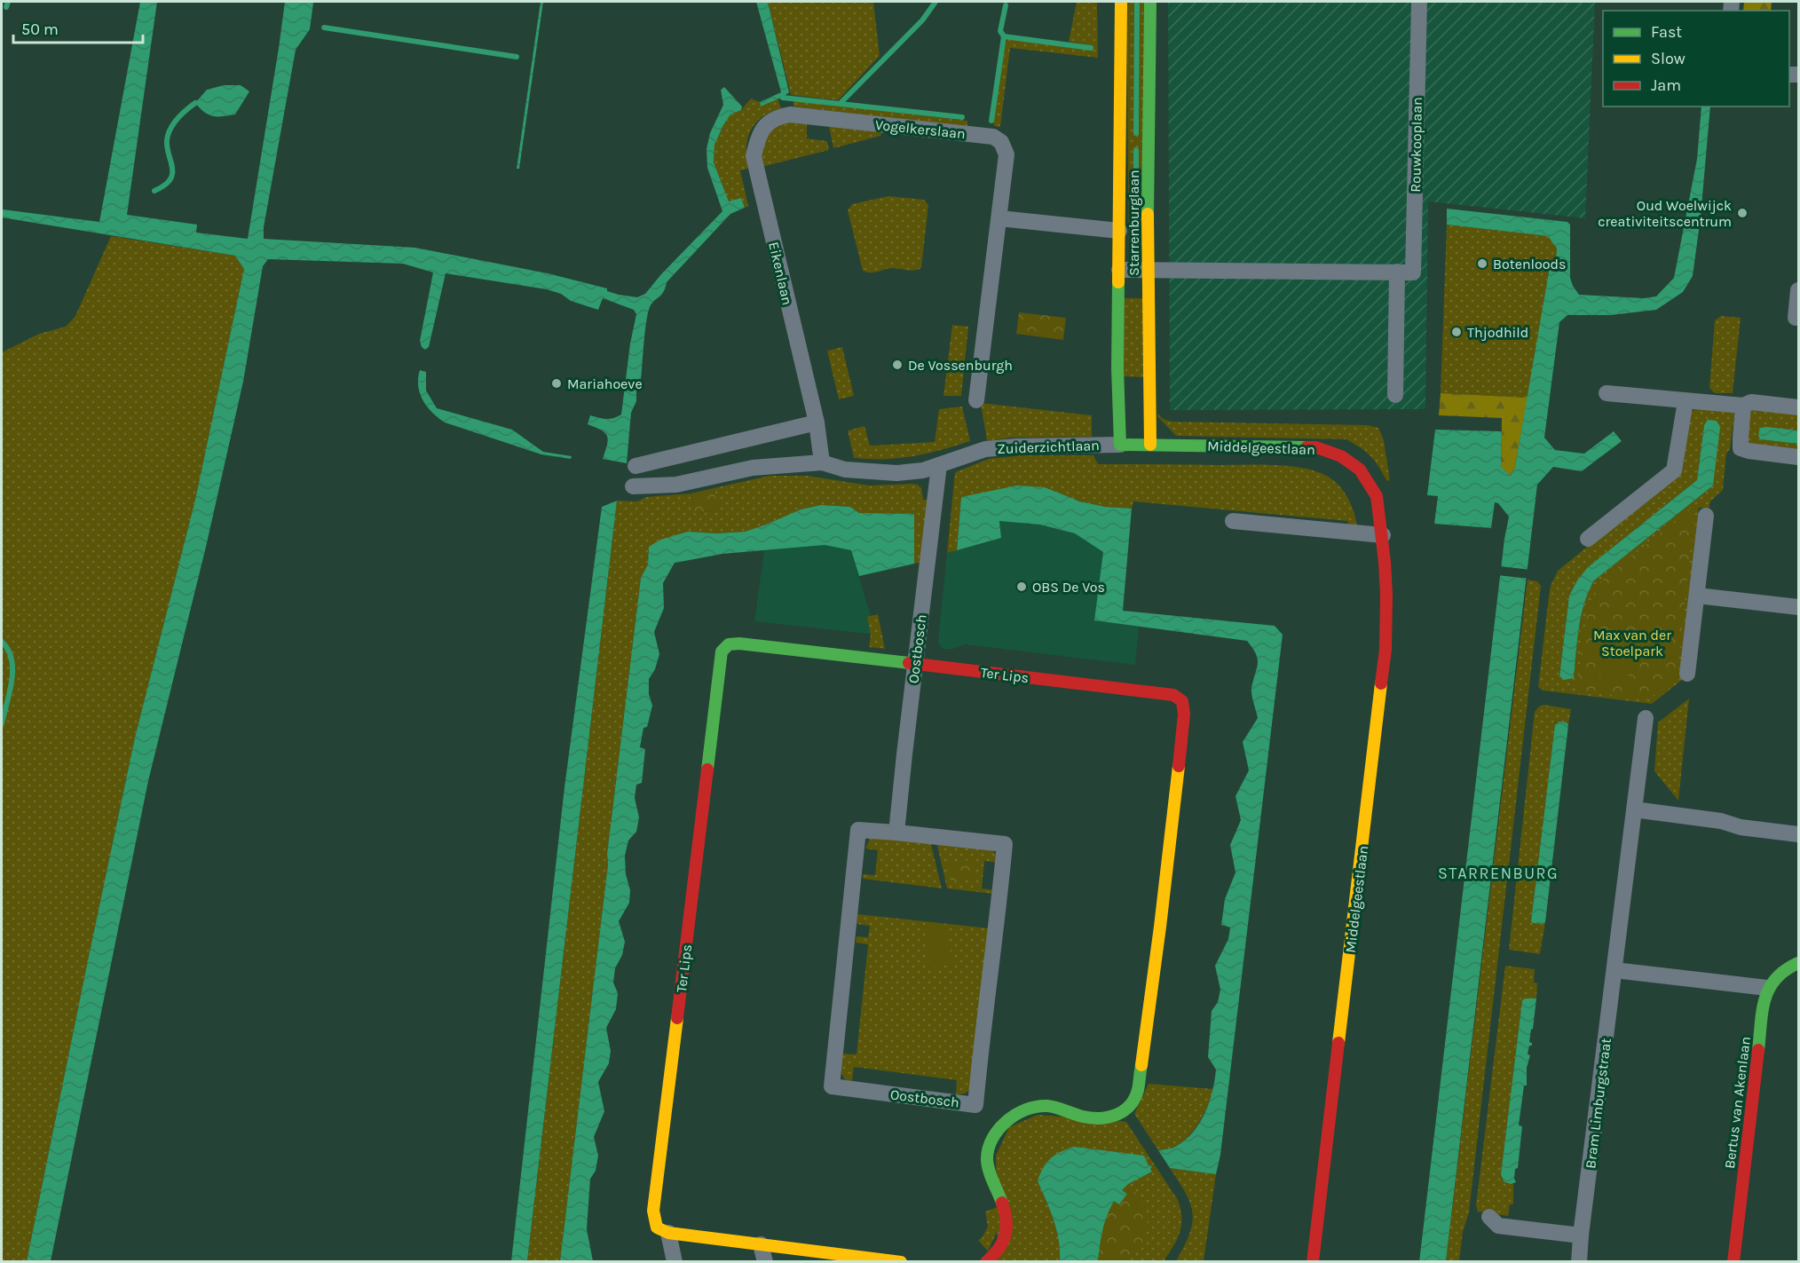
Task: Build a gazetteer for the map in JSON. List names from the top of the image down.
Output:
{
  "streets": {
    "street": [
      "Vogelkerslaan",
      "Rouwkooplaan",
      "Starrenburglaan",
      "Eikenlaan",
      "Zuiderzichtlaan",
      "Middelgeestlaan",
      "Oostbosch",
      "Ter Lips",
      "Bertus van Akenlaan",
      "Bram Limburgstraat"
    ]
  },
  "crossings": [
    ["Vogelkerslaan", "Eikenlaan"],
    ["Starrenburglaan", "Zuiderzichtlaan"],
    ["Starrenburglaan", "Middelgeestlaan"],
    ["Eikenlaan", "Zuiderzichtlaan"],
    ["Zuiderzichtlaan", "Middelgeestlaan"],
    ["Zuiderzichtlaan", "Oostbosch"],
    ["Oostbosch", "Ter Lips"]
  ],
  "districts": ["STARRENBURG"],
  "parks": ["Max van der Stoelpark"],
  "places": [
    "Oud Woelwijck creativiteitscentrum",
    "Botenloods",
    "Thjodhild",
    "De Vossenburgh",
    "Mariahoeve",
    "OBS De Vos"
  ],
  "legend": ["Fast", "Slow", "Jam"],
  "scale_bar": "50 m"
}
